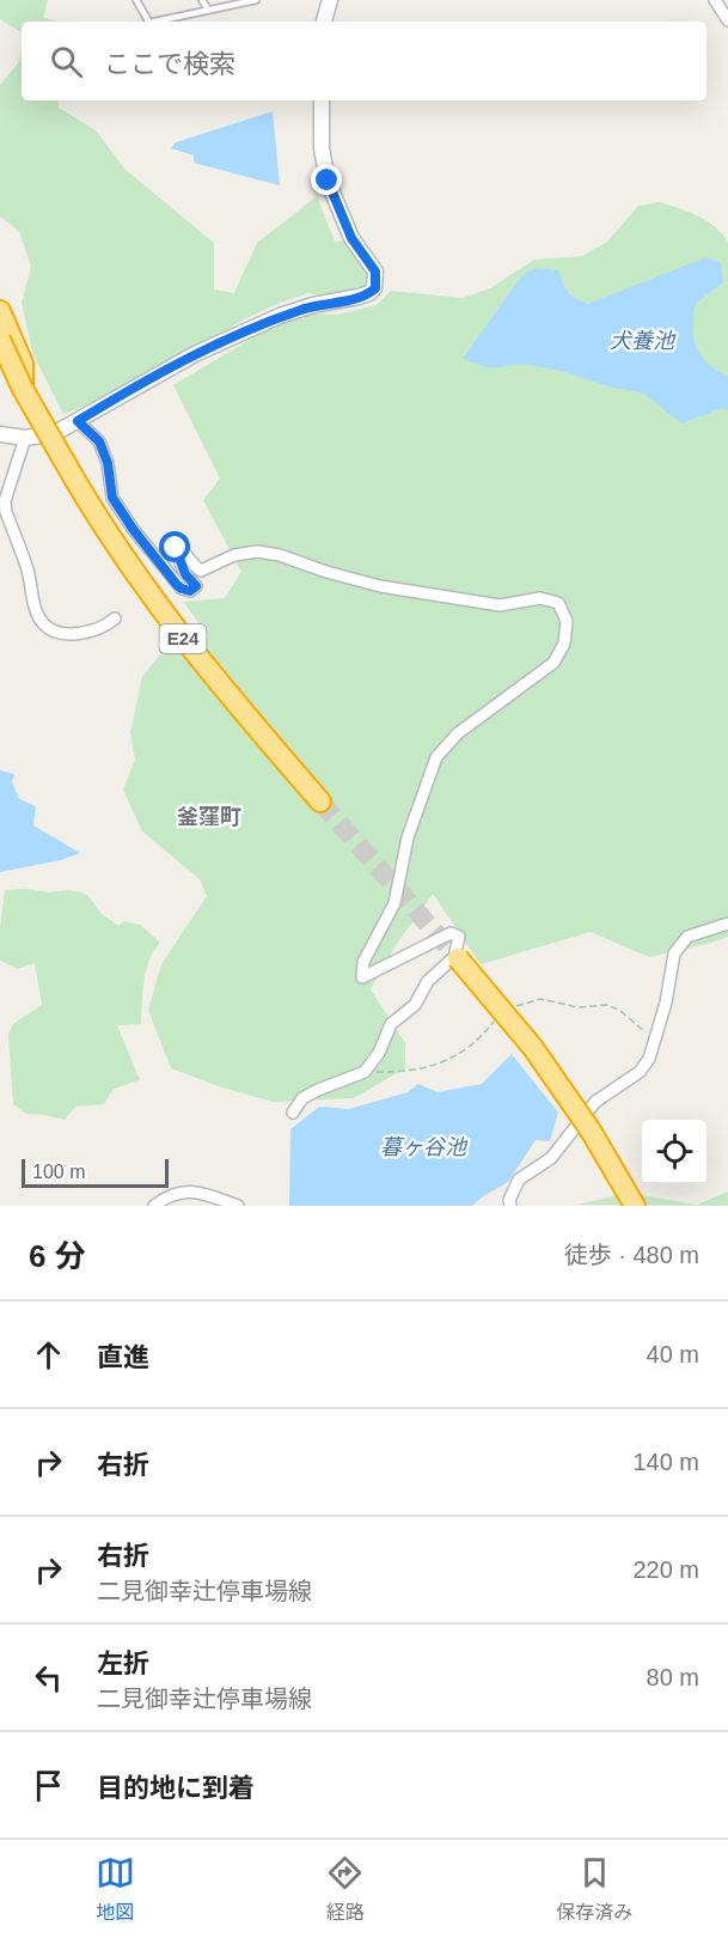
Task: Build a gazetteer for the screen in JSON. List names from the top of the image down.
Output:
{
  "streets": {
    "highway": ["E24"]
  },
  "districts": ["釜窪町"],
  "water": ["犬養池", "暮ヶ谷池"],
  "scale_bar": "100 m",
  "page": {
    "search": "ここで検索",
    "scale": "100 m",
    "heading": ["6 分", "徒歩 · 480 m"],
    "list": [
      ["直進", "40 m"],
      ["右折", "140 m"],
      ["右折", "二見御幸辻停車場線", "220 m"],
      ["左折", "二見御幸辻停車場線", "80 m"],
      "目的地に到着"
    ],
    "nav": ["地図", "経路", "保存済み"]
  }
}
